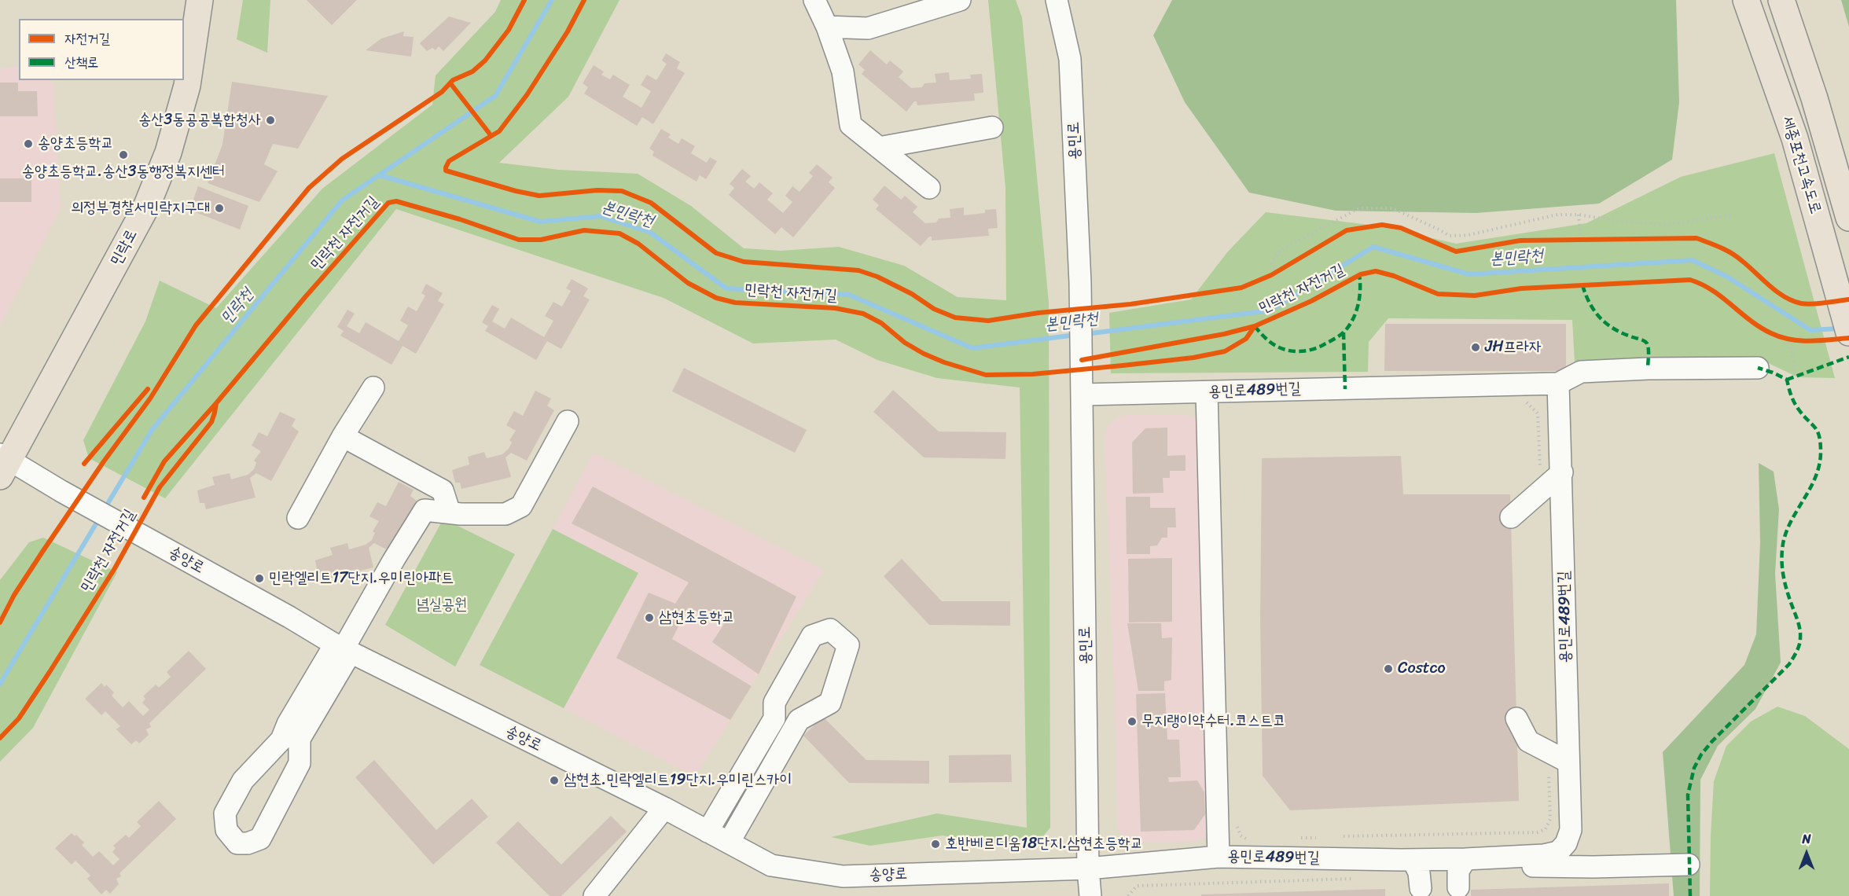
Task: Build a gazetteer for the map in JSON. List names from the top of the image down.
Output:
{
  "streets": {
    "main road": ["세종포천고속도로", "민락로"],
    "street": ["용민로", "용민로489번길", "송양로"],
    "cycle path": ["민락천 자전거길"]
  },
  "crossings": [
    ["용민로", "용민로489번길"],
    ["용민로", "송양로"],
    ["민락로", "송양로"],
    ["용민로489번길", "송양로"]
  ],
  "water": ["본민락천", "민락천"],
  "parks": ["념실공원"],
  "places": [
    "송산3동공공복합청사",
    "송양초등학교",
    "송양초등학교.송산3동행정복지센터",
    "의정부경찰서민락지구대",
    "JH프라자",
    "민락엘리트17단지.우미린아파트",
    "삼현초등학교",
    "Costco",
    "무지랭이약수터.코스트코",
    "삼현초.민락엘리트19단지.우미린스카이",
    "호반베르디움18단지.삼현초등학교"
  ],
  "legend": ["자전거길", "산책로"],
  "north": "top"
}
